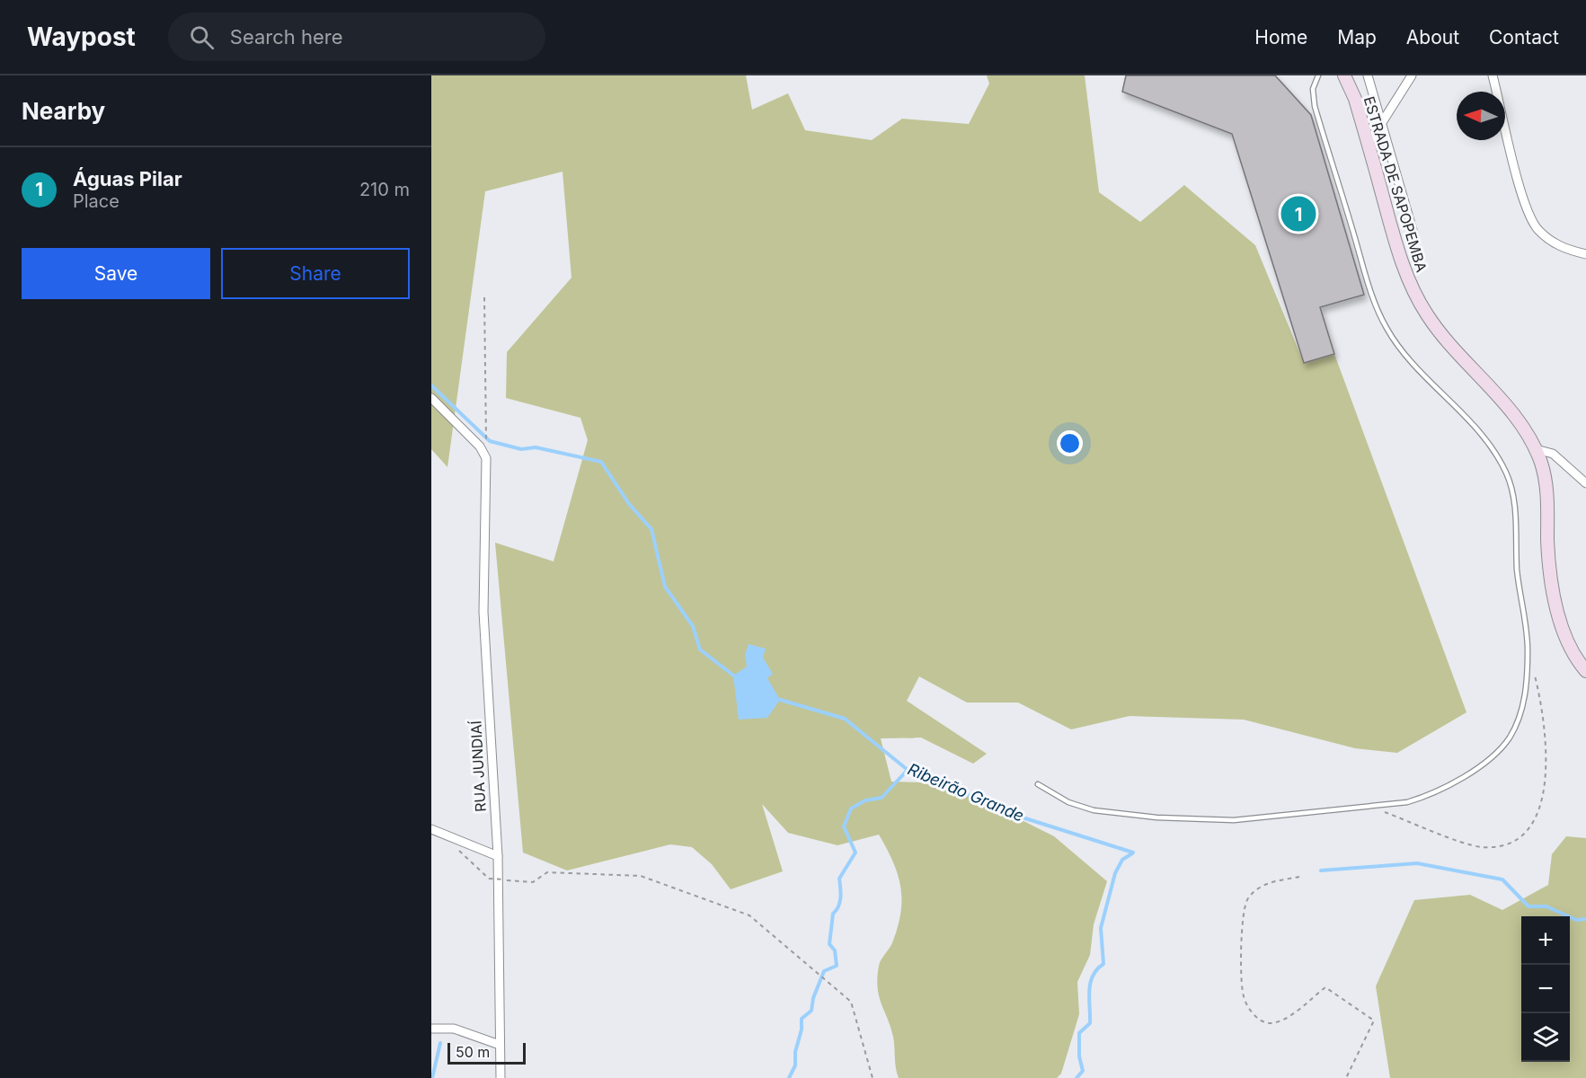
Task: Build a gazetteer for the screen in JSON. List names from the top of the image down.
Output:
{
  "streets": {
    "main road": ["ESTRADA DE SAPOPEMBA"],
    "street": ["RUA JUNDIAÍ"]
  },
  "water": ["Ribeirão Grande"],
  "scale_bar": "50 m",
  "north": "left",
  "page": {
    "header": "Waypost",
    "search": "Search here",
    "nav": [
      "Home",
      "Map",
      "About",
      "Contact"
    ],
    "heading": "Nearby",
    "list": [
      {
        "mark": "1",
        "name": "Águas Pilar",
        "note": "Place",
        "value": "210 m"
      }
    ],
    "pins": "1",
    "buttons": ["Save", "Share"],
    "map_buttons": ["+", "−"],
    "scale": "50 m"
  }
}
